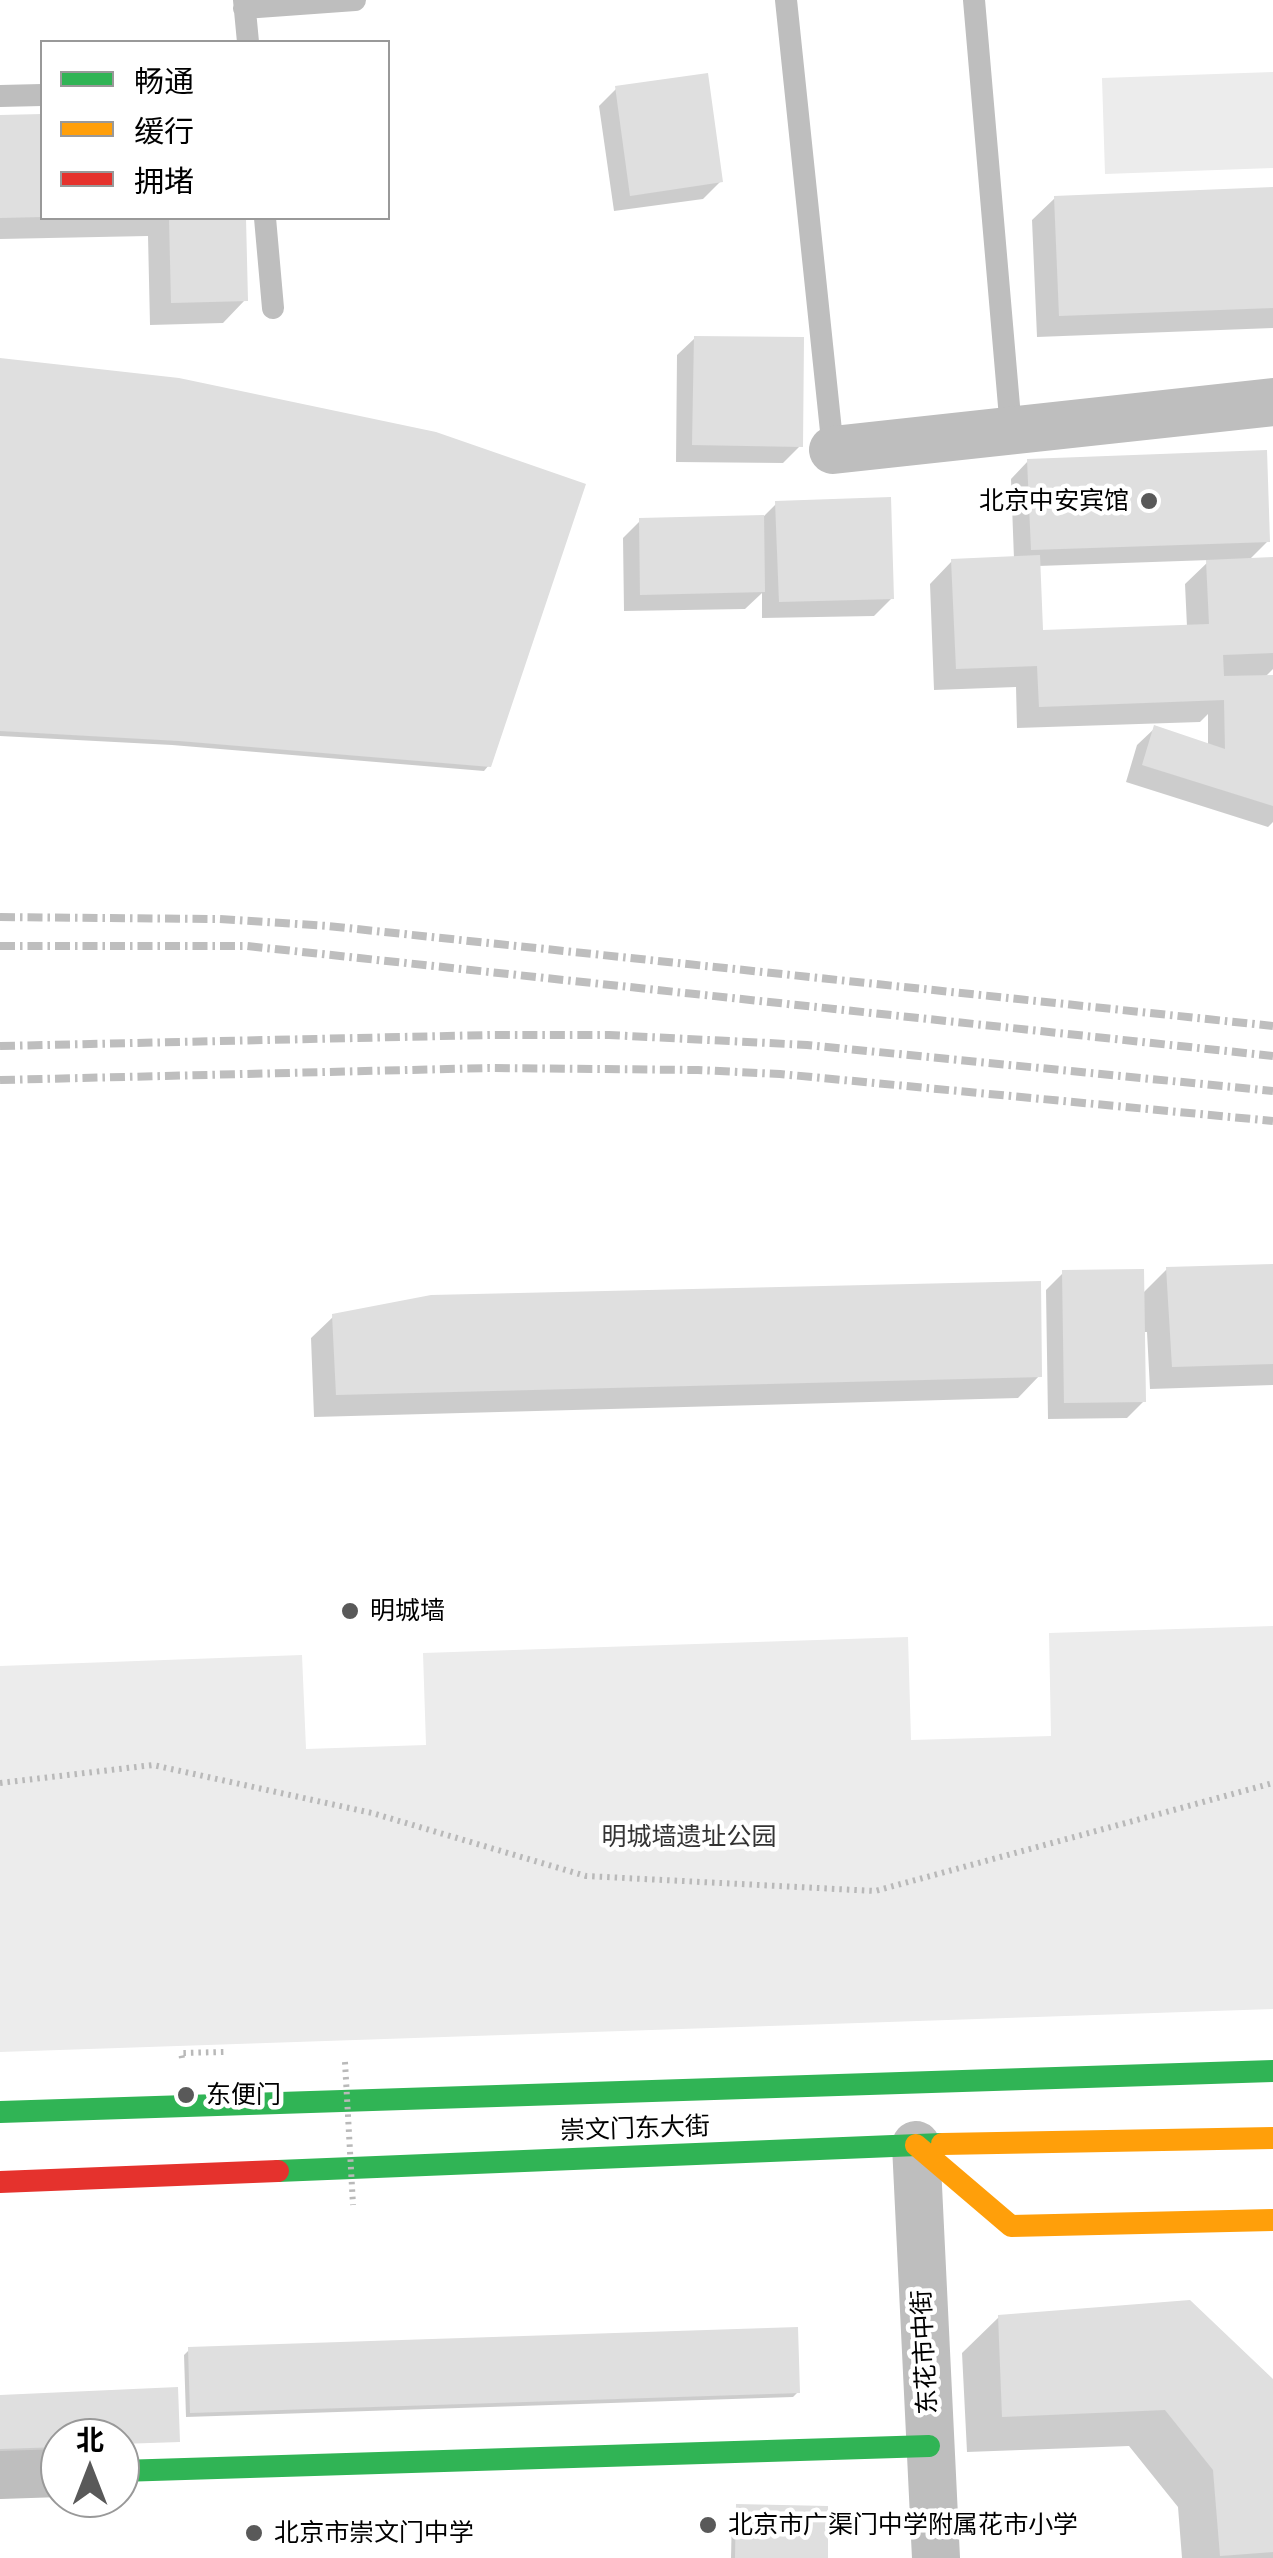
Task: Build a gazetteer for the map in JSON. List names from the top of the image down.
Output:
{
  "streets": {
    "main road": ["崇文门东大街"],
    "street": ["东花市中街"]
  },
  "crossings": [
    ["崇文门东大街", "东花市中街"]
  ],
  "parks": ["明城墙遗址公园"],
  "places": [
    "北京中安宾馆",
    "明城墙",
    "东便门",
    "北京市广渠门中学附属花市小学",
    "北京市崇文门中学"
  ],
  "legend": ["畅通", "缓行", "拥堵"],
  "north": "top"
}
